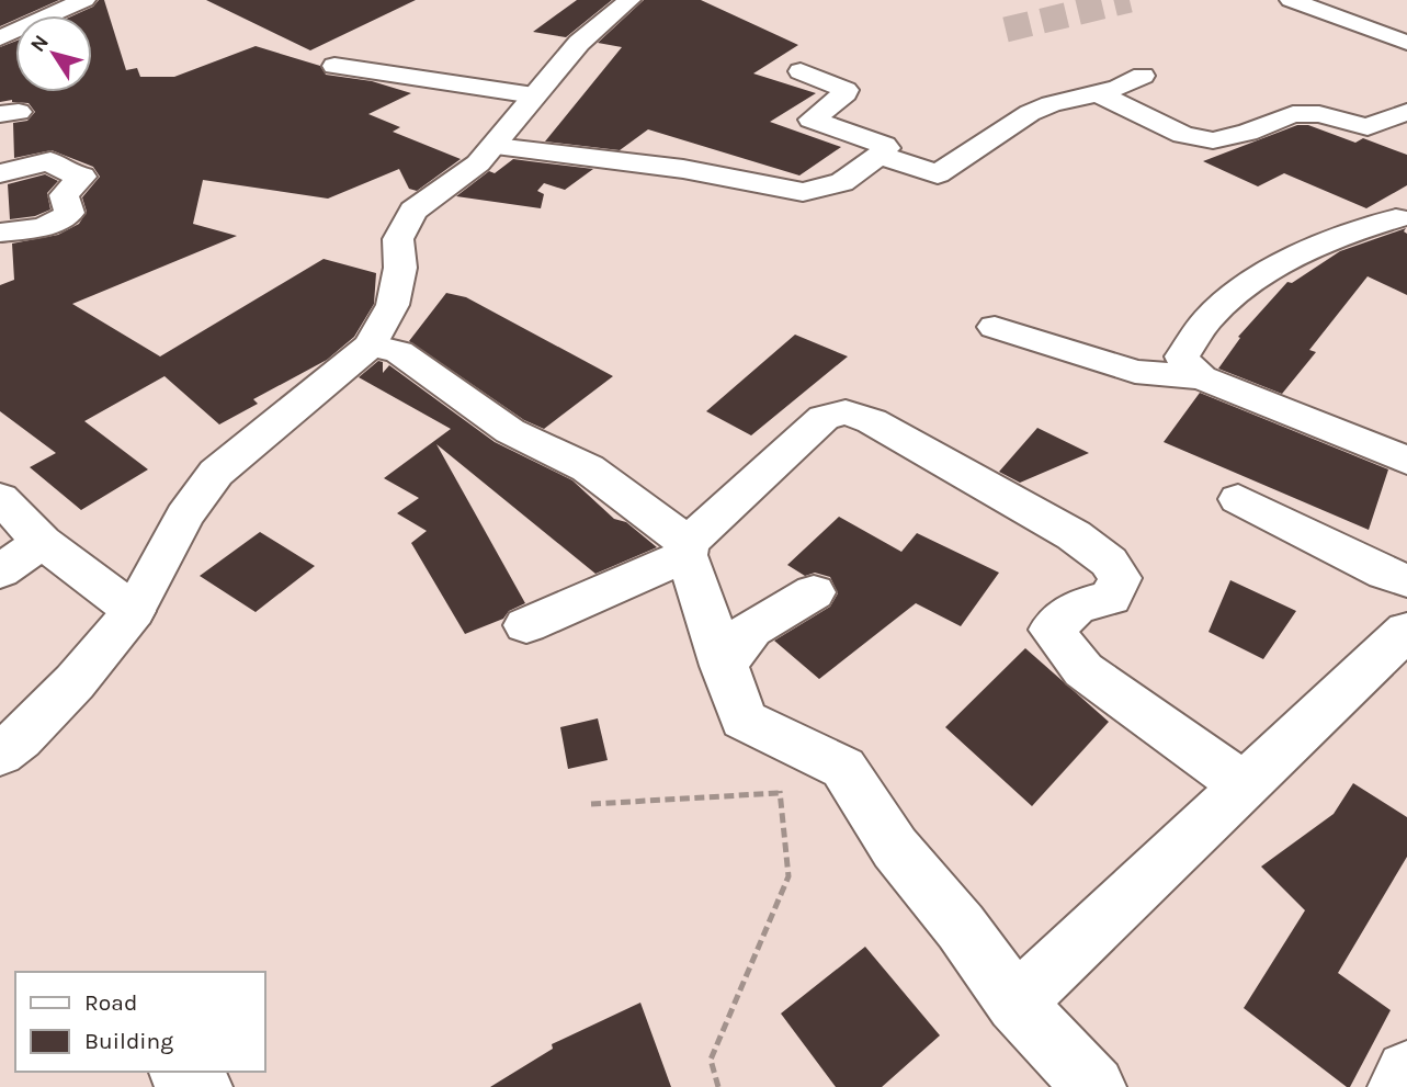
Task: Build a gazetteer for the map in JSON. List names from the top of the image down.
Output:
{
  "legend": ["Road", "Building"],
  "north": "top left"
}
